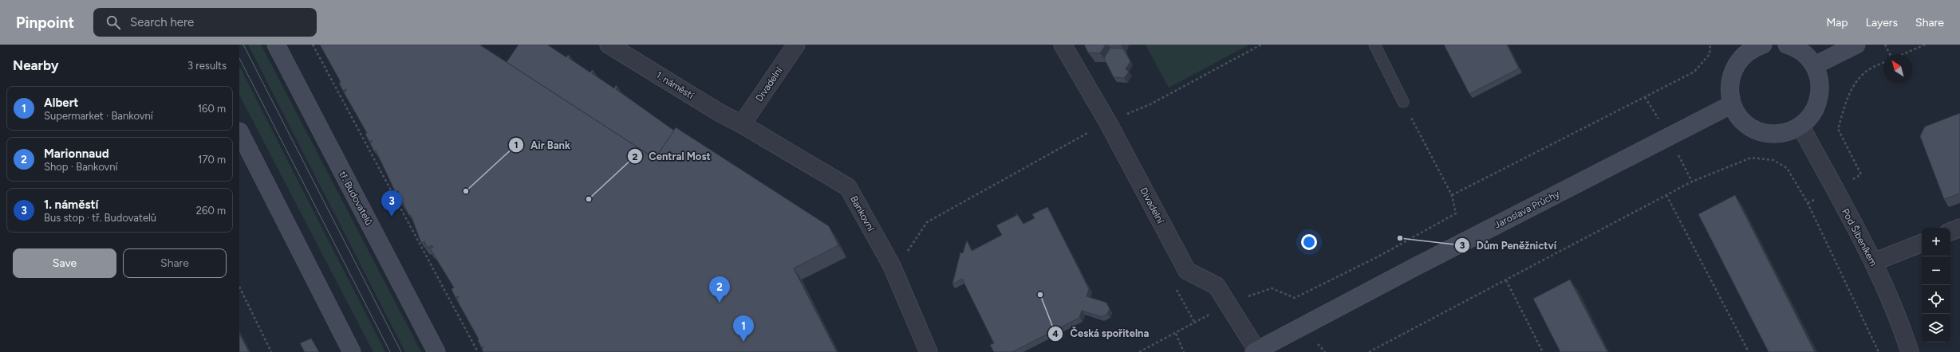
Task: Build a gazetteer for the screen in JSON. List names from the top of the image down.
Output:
{
  "streets": {
    "street": [
      "Divadelní",
      "1. náměstí",
      "tř. Budovatelů",
      "Jaroslava Průchy",
      "Bankovní",
      "Pod Šibeníkem"
    ]
  },
  "crossings": [
    ["Divadelní", "1. náměstí"],
    ["Divadelní", "Jaroslava Průchy"],
    ["Divadelní", "Bankovní"],
    ["1. náměstí", "Bankovní"]
  ],
  "places": [
    "Air Bank",
    "Central Most",
    "Dům Peněžnictví",
    "Česká spořitelna"
  ],
  "north": "top left",
  "page": {
    "header": "Pinpoint",
    "search": "Search here",
    "nav": ["Map", "Layers", "Share"],
    "heading": ["Nearby", "3 results"],
    "list": [
      {
        "mark": "1",
        "name": "Albert",
        "note": "Supermarket · Bankovní",
        "value": "160 m"
      },
      {
        "mark": "2",
        "name": "Marionnaud",
        "note": "Shop · Bankovní",
        "value": "170 m"
      },
      {
        "mark": "3",
        "name": "1. náměstí",
        "note": "Bus stop · tř. Budovatelů",
        "value": "260 m"
      }
    ],
    "pins": ["3", "2", "1"],
    "map_buttons": ["+", "−"],
    "buttons": ["Save", "Share"]
  }
}
